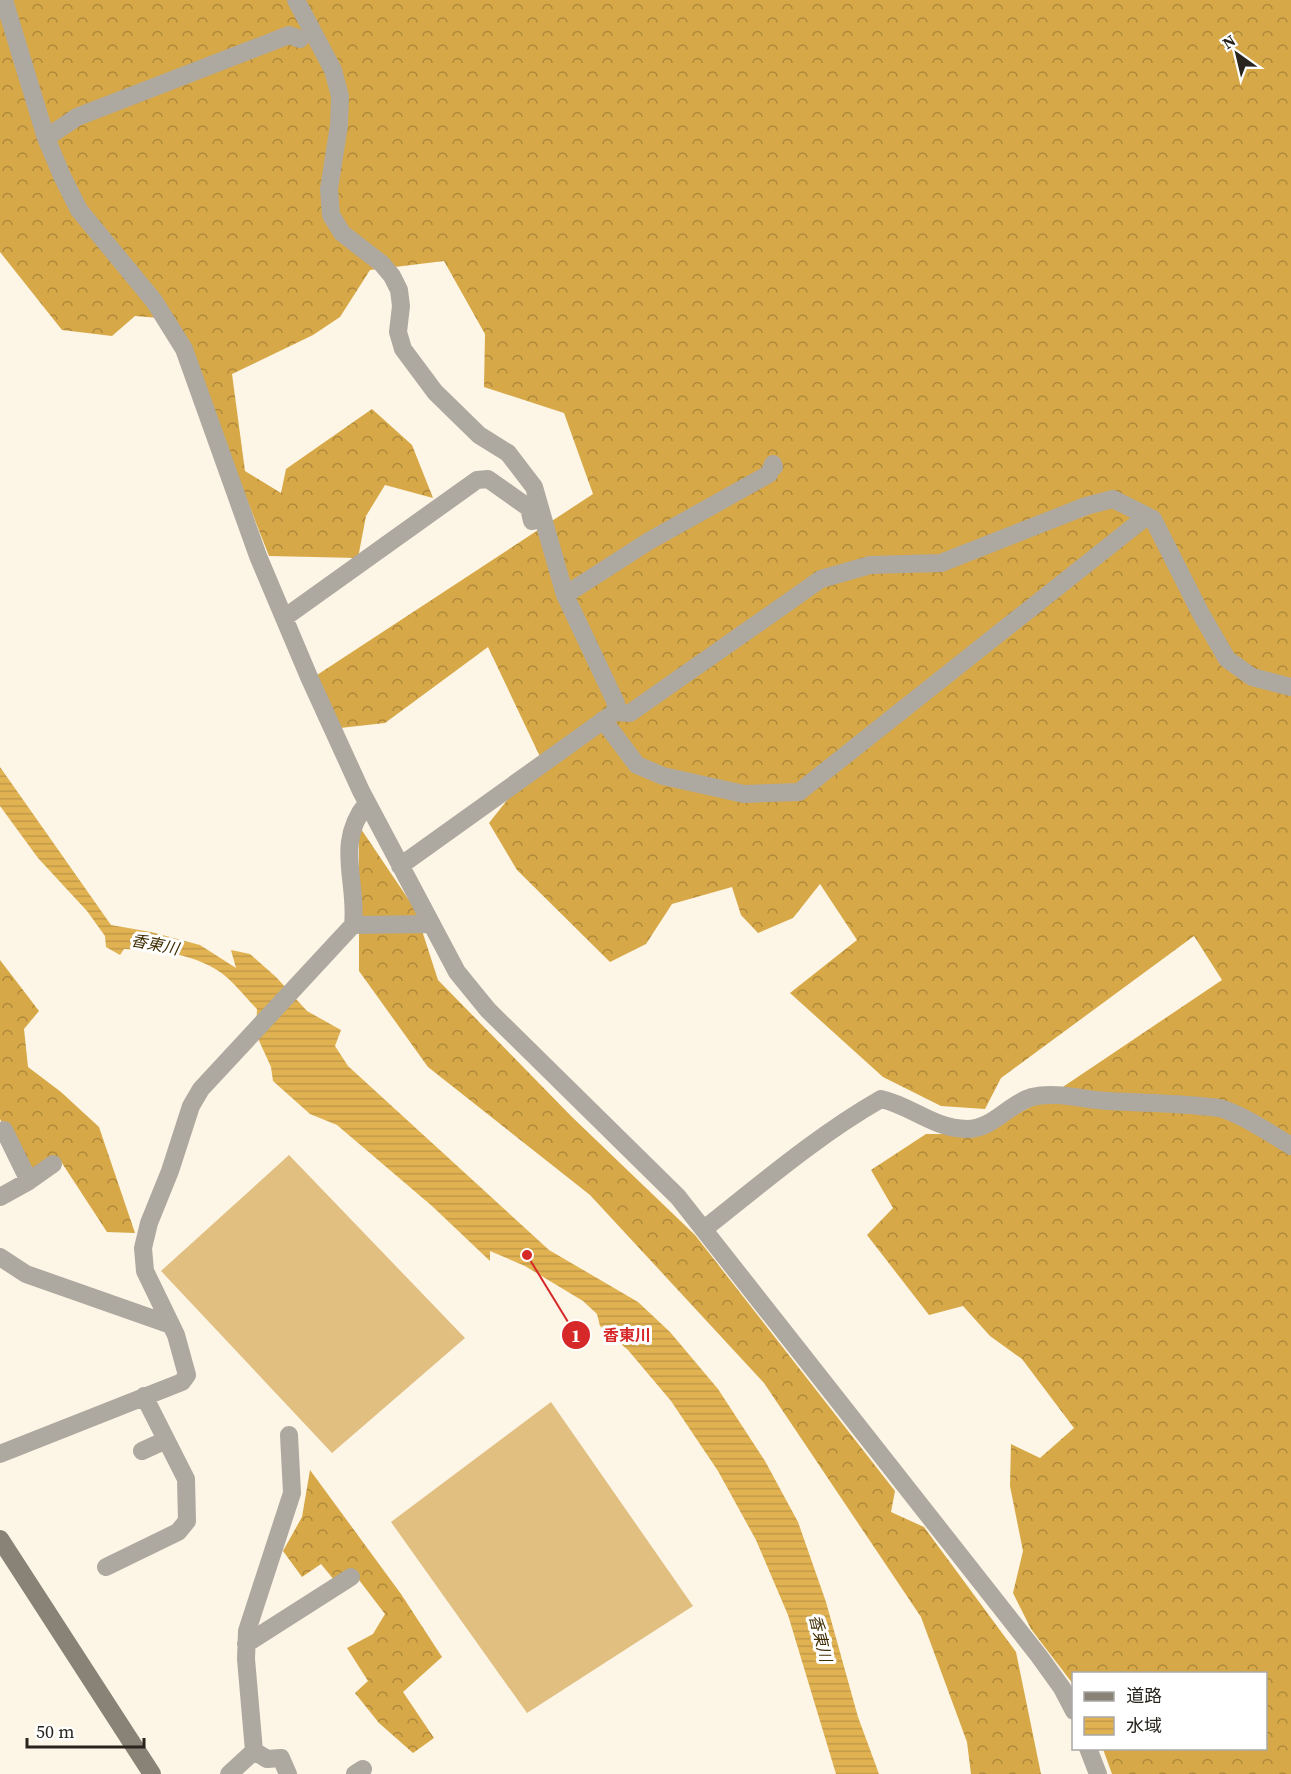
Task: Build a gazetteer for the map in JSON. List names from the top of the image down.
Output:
{
  "water": ["香東川"],
  "places": ["香東川"],
  "legend": ["道路", "水域"],
  "scale_bar": "50 m",
  "north": "top left"
}
